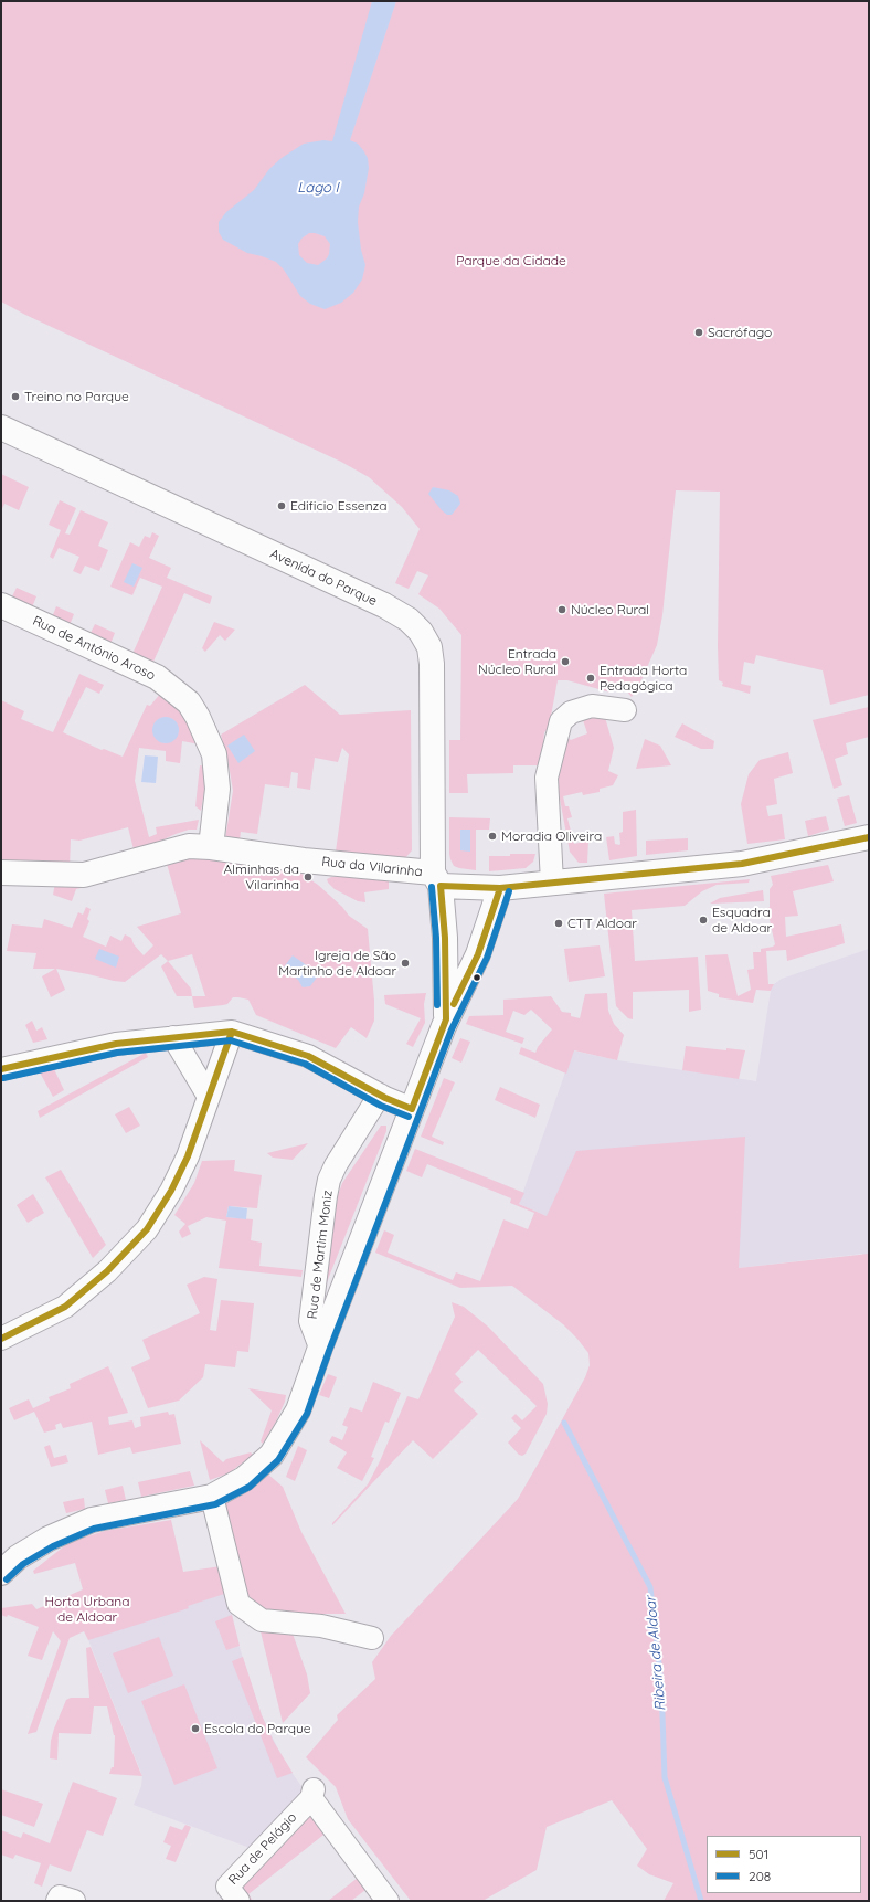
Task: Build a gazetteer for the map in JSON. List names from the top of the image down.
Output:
{
  "streets": {
    "street": [
      "Avenida do Parque",
      "Rua de António Aroso",
      "Rua da Vilarinha",
      "Rua de Martim Moniz",
      "Rua de Pelágio"
    ]
  },
  "crossings": [
    ["Avenida do Parque", "Rua da Vilarinha"],
    ["Avenida do Parque", "Rua de Martim Moniz"],
    ["Rua de António Aroso", "Rua da Vilarinha"],
    ["Rua da Vilarinha", "Rua de Martim Moniz"]
  ],
  "water": ["Lago I", "Ribeira de Aldoar"],
  "parks": ["Parque da Cidade", "Horta Urbana de Aldoar"],
  "places": [
    "Sacrófago",
    "Treino no Parque",
    "Edificio Essenza",
    "Núcleo Rural",
    "Entrada Núcleo Rural",
    "Entrada Horta Pedagógica",
    "Moradia Oliveira",
    "Alminhas da Vilarinha",
    "Esquadra de Aldoar",
    "CTT Aldoar",
    "Igreja de São Martinho de Aldoar",
    "Escola do Parque"
  ],
  "lines": ["transit line 501", "transit line 208"],
  "legend": ["501", "208"]
}
